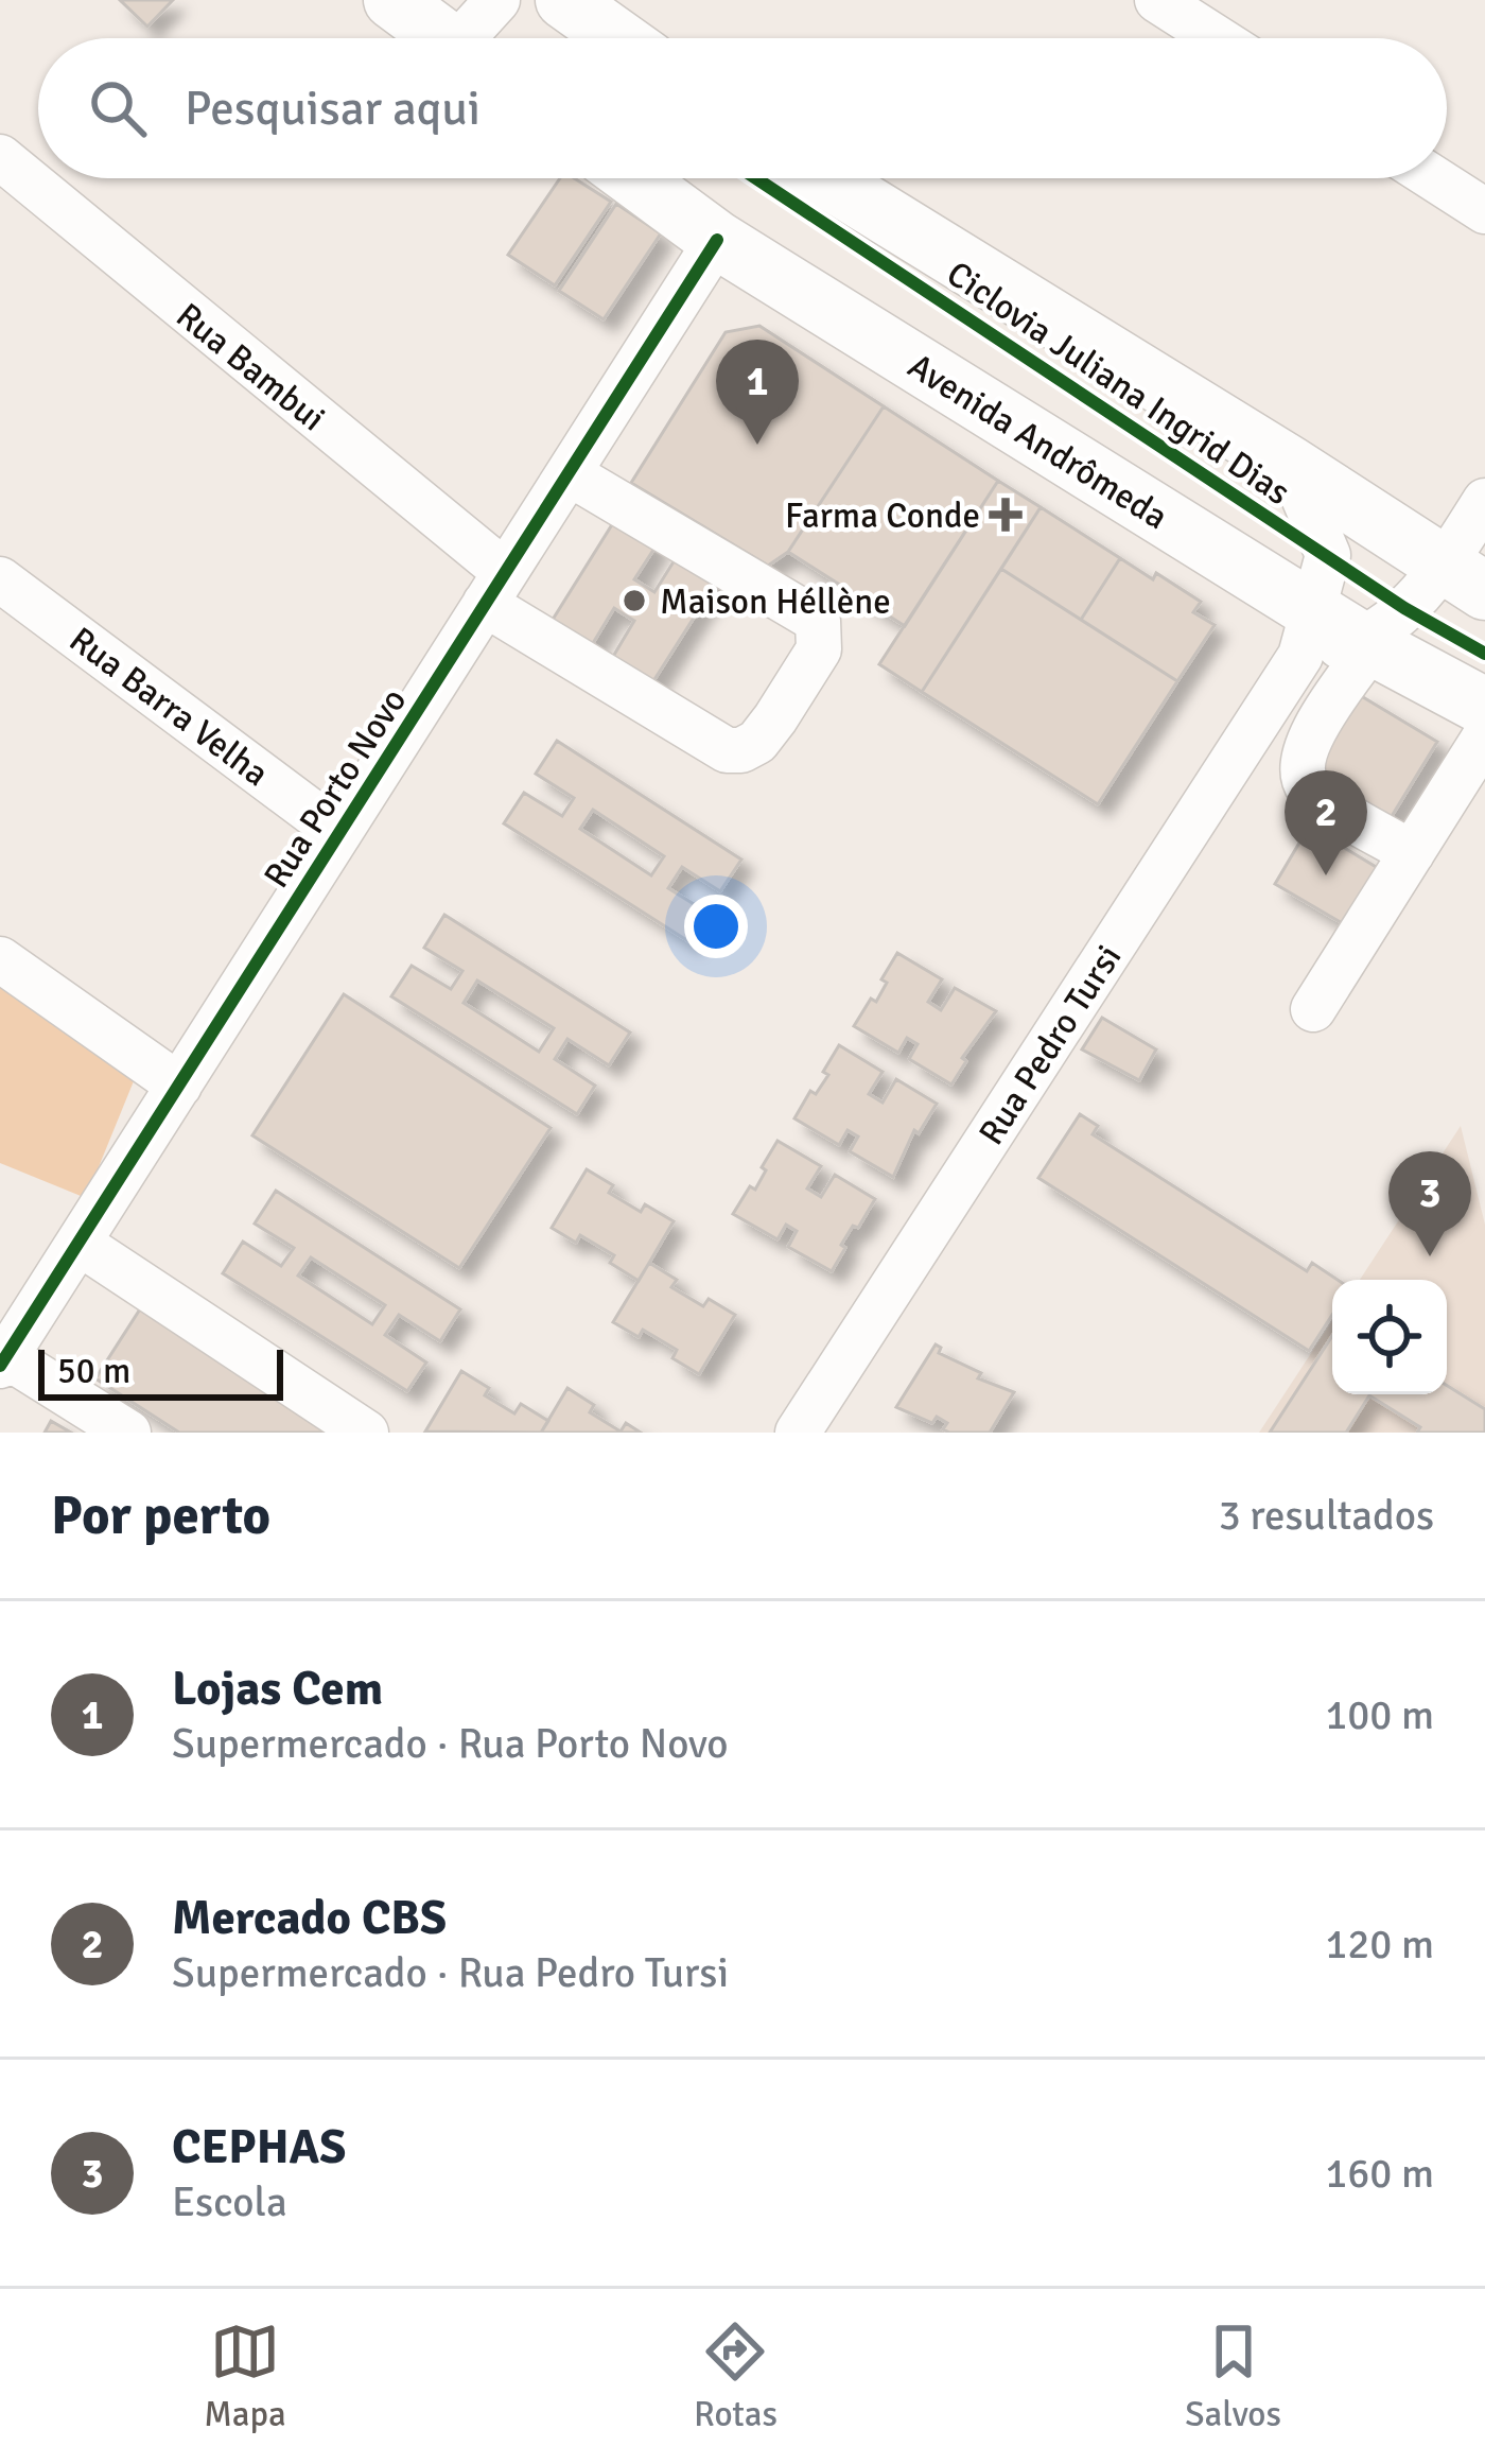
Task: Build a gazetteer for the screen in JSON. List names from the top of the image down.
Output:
{
  "streets": {
    "main road": ["Avenida Andrômeda"],
    "street": [
      "Rua Bambui",
      "Rua Barra Velha",
      "Rua Porto Novo",
      "Rua Pedro Tursi"
    ],
    "cycle path": ["Ciclovia Juliana Ingrid Dias"]
  },
  "crossings": [
    ["Rua Bambui", "Rua Porto Novo"],
    ["Avenida Andrômeda", "Rua Porto Novo"],
    ["Avenida Andrômeda", "Rua Pedro Tursi"],
    ["Rua Barra Velha", "Rua Porto Novo"]
  ],
  "places": {
    "health": ["Farma Conde"],
    "other": ["Maison Héllène"]
  },
  "scale_bar": "50 m",
  "page": {
    "search": "Pesquisar aqui",
    "pins": ["1", "2", "3"],
    "scale": "50 m",
    "heading": ["Por perto", "3 resultados"],
    "list": [
      {
        "mark": "1",
        "name": "Lojas Cem",
        "note": "Supermercado · Rua Porto Novo",
        "value": "100 m"
      },
      {
        "mark": "2",
        "name": "Mercado CBS",
        "note": "Supermercado · Rua Pedro Tursi",
        "value": "120 m"
      },
      {
        "mark": "3",
        "name": "CEPHAS",
        "note": "Escola",
        "value": "160 m"
      }
    ],
    "nav": ["Mapa", "Rotas", "Salvos"]
  }
}
